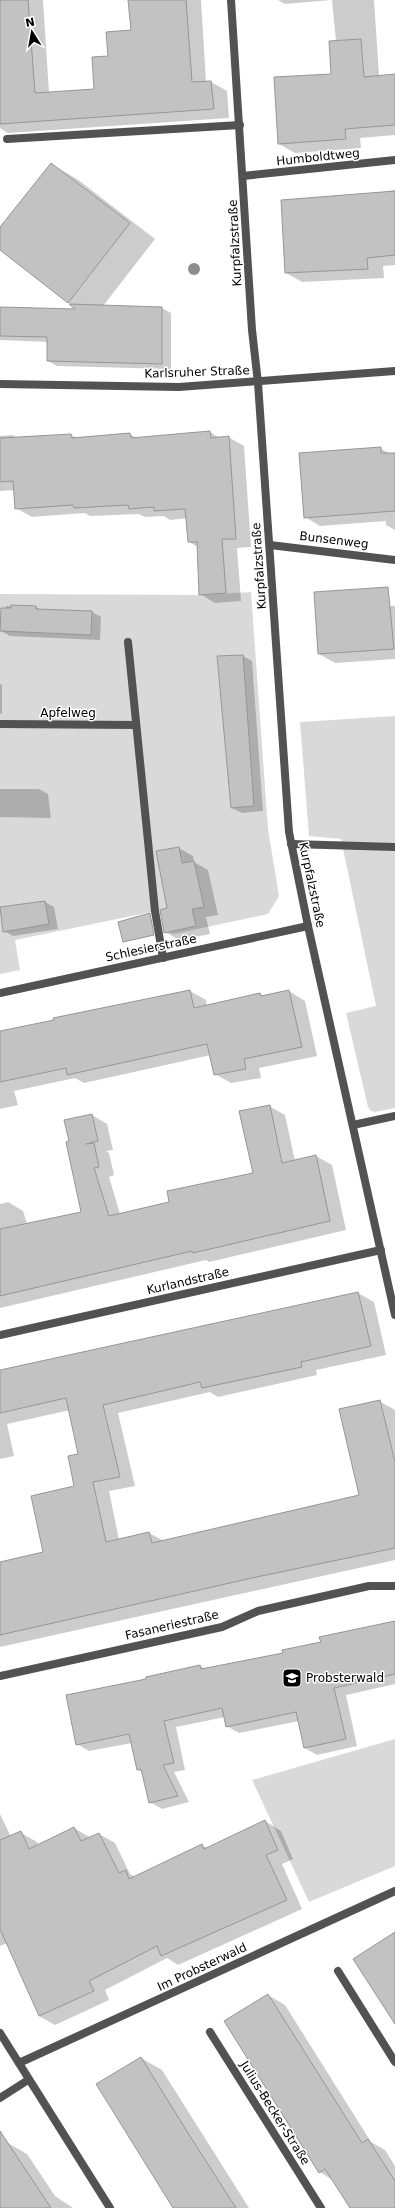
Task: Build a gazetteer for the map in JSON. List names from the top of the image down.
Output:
{
  "streets": {
    "street": [
      "Humboldtweg",
      "Kurpfalzstraße",
      "Karlsruher Straße",
      "Bunsenweg",
      "Apfelweg",
      "Schlesierstraße",
      "Kurlandstraße",
      "Fasaneriestraße",
      "Im Probsterwald",
      "Julius-Becker-Straße"
    ]
  },
  "crossings": [
    ["Humboldtweg", "Kurpfalzstraße"],
    ["Kurpfalzstraße", "Karlsruher Straße"],
    ["Kurpfalzstraße", "Bunsenweg"],
    ["Kurpfalzstraße", "Schlesierstraße"],
    ["Kurpfalzstraße", "Kurlandstraße"]
  ],
  "places": {
    "school or university": ["Probsterwald"]
  },
  "north": "top"
}
